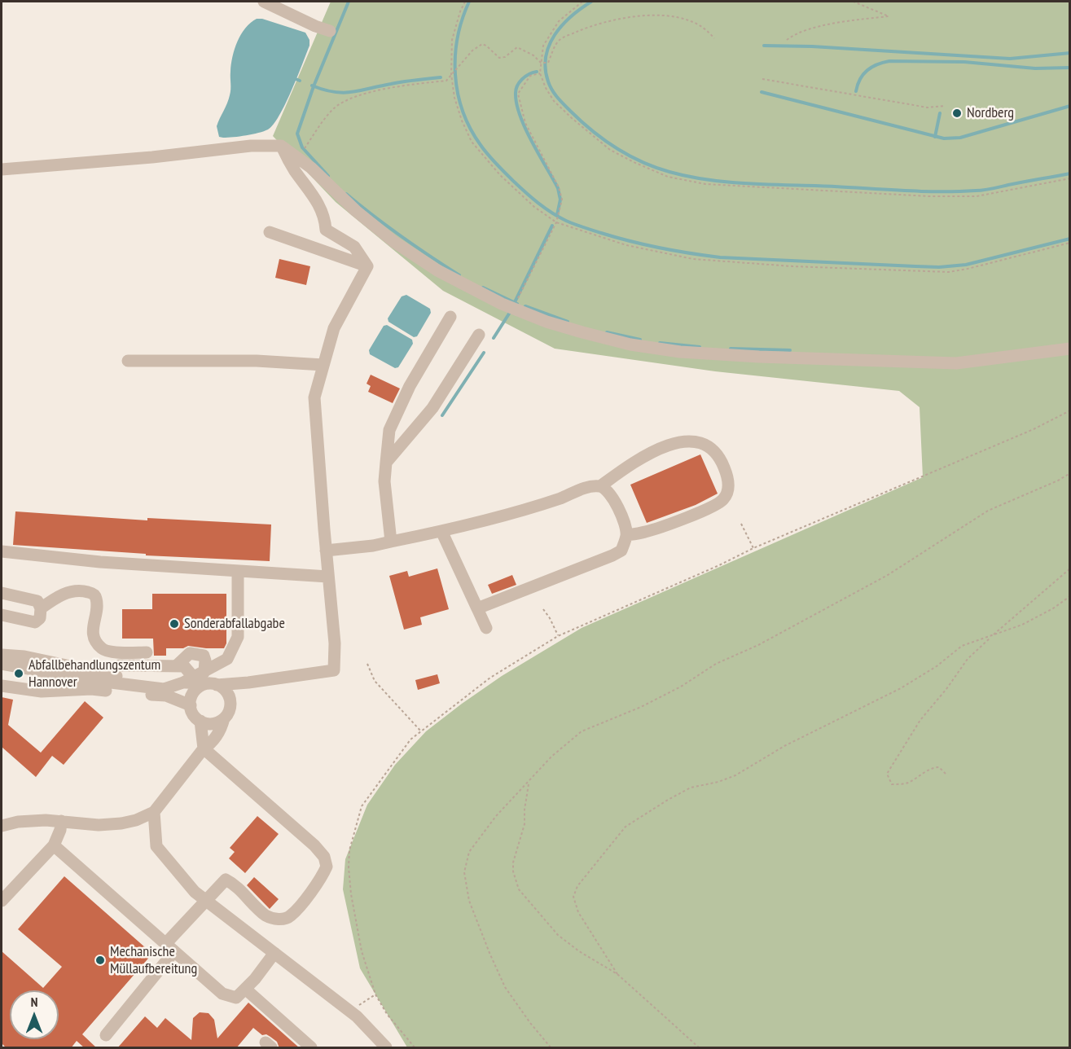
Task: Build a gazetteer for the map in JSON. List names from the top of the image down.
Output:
{
  "places": [
    "Nordberg",
    "Sonderabfallabgabe",
    "Abfallbehandlungszentum Hannover",
    "Mechanische Müllaufbereitung"
  ],
  "north": "top"
}
